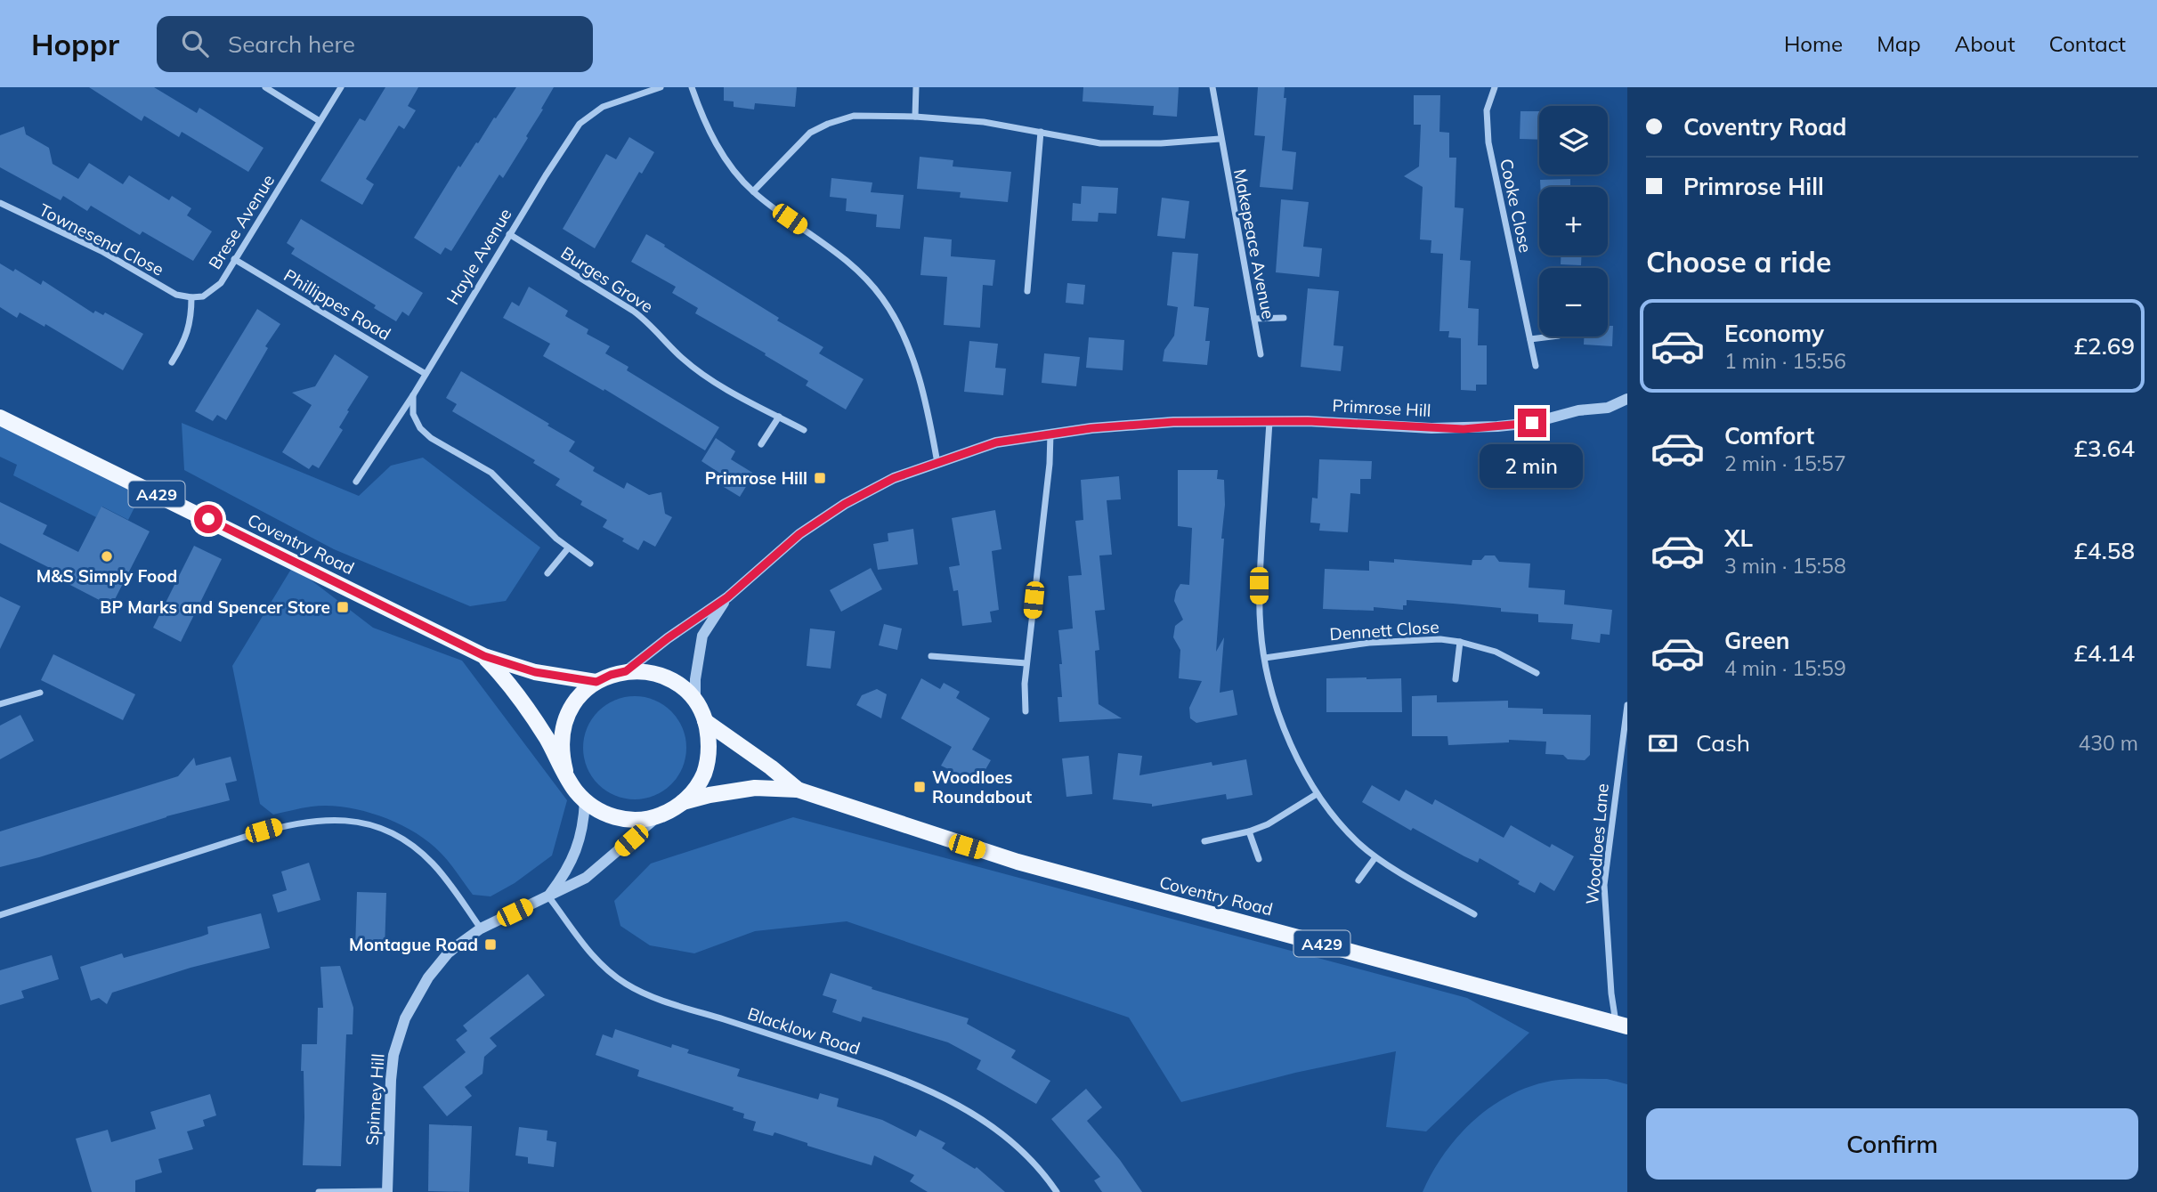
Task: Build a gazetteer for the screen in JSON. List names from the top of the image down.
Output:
{
  "streets": {
    "main road": ["A429", "Coventry Road"],
    "street": [
      "Cooke Close",
      "Brese Avenue",
      "Townesend Close",
      "Makepeace Avenue",
      "Hayle Avenue",
      "Burges Grove",
      "Phillippes Road",
      "Primrose Hill",
      "Dennett Close",
      "Woodloes Lane",
      "Blacklow Road",
      "Spinney Hill"
    ]
  },
  "crossings": [
    ["Brese Avenue", "Townesend Close"],
    ["Brese Avenue", "Phillippes Road"],
    ["Hayle Avenue", "Burges Grove"],
    ["Hayle Avenue", "Phillippes Road"],
    ["Primrose Hill", "Coventry Road"],
    ["Primrose Hill", "Spinney Hill"],
    ["Coventry Road", "Woodloes Lane"],
    ["Coventry Road", "Spinney Hill"],
    ["Blacklow Road", "Spinney Hill"]
  ],
  "places": {
    "transit": [
      "Primrose Hill",
      "BP Marks and Spencer Store",
      "Woodloes Roundabout",
      "Montague Road"
    ],
    "other": ["M&S Simply Food"]
  },
  "page": {
    "header": "Hoppr",
    "search": "Search here",
    "nav": [
      "Home",
      "Map",
      "About",
      "Contact"
    ],
    "banner": ["Coventry Road", "Primrose Hill"],
    "map_buttons": ["+", "−"],
    "heading": "Choose a ride",
    "list": [
      {
        "name": "Economy",
        "note": "1 min · 15:56",
        "value": "£2.69"
      },
      {
        "name": "Comfort",
        "note": "2 min · 15:57",
        "value": "£3.64"
      },
      {
        "name": "XL",
        "note": "3 min · 15:58",
        "value": "£4.58"
      },
      {
        "name": "Green",
        "note": "4 min · 15:59",
        "value": "£4.14"
      }
    ],
    "bubble": "2 min",
    "pay": ["Cash", "430 m"],
    "buttons": "Confirm"
  }
}
